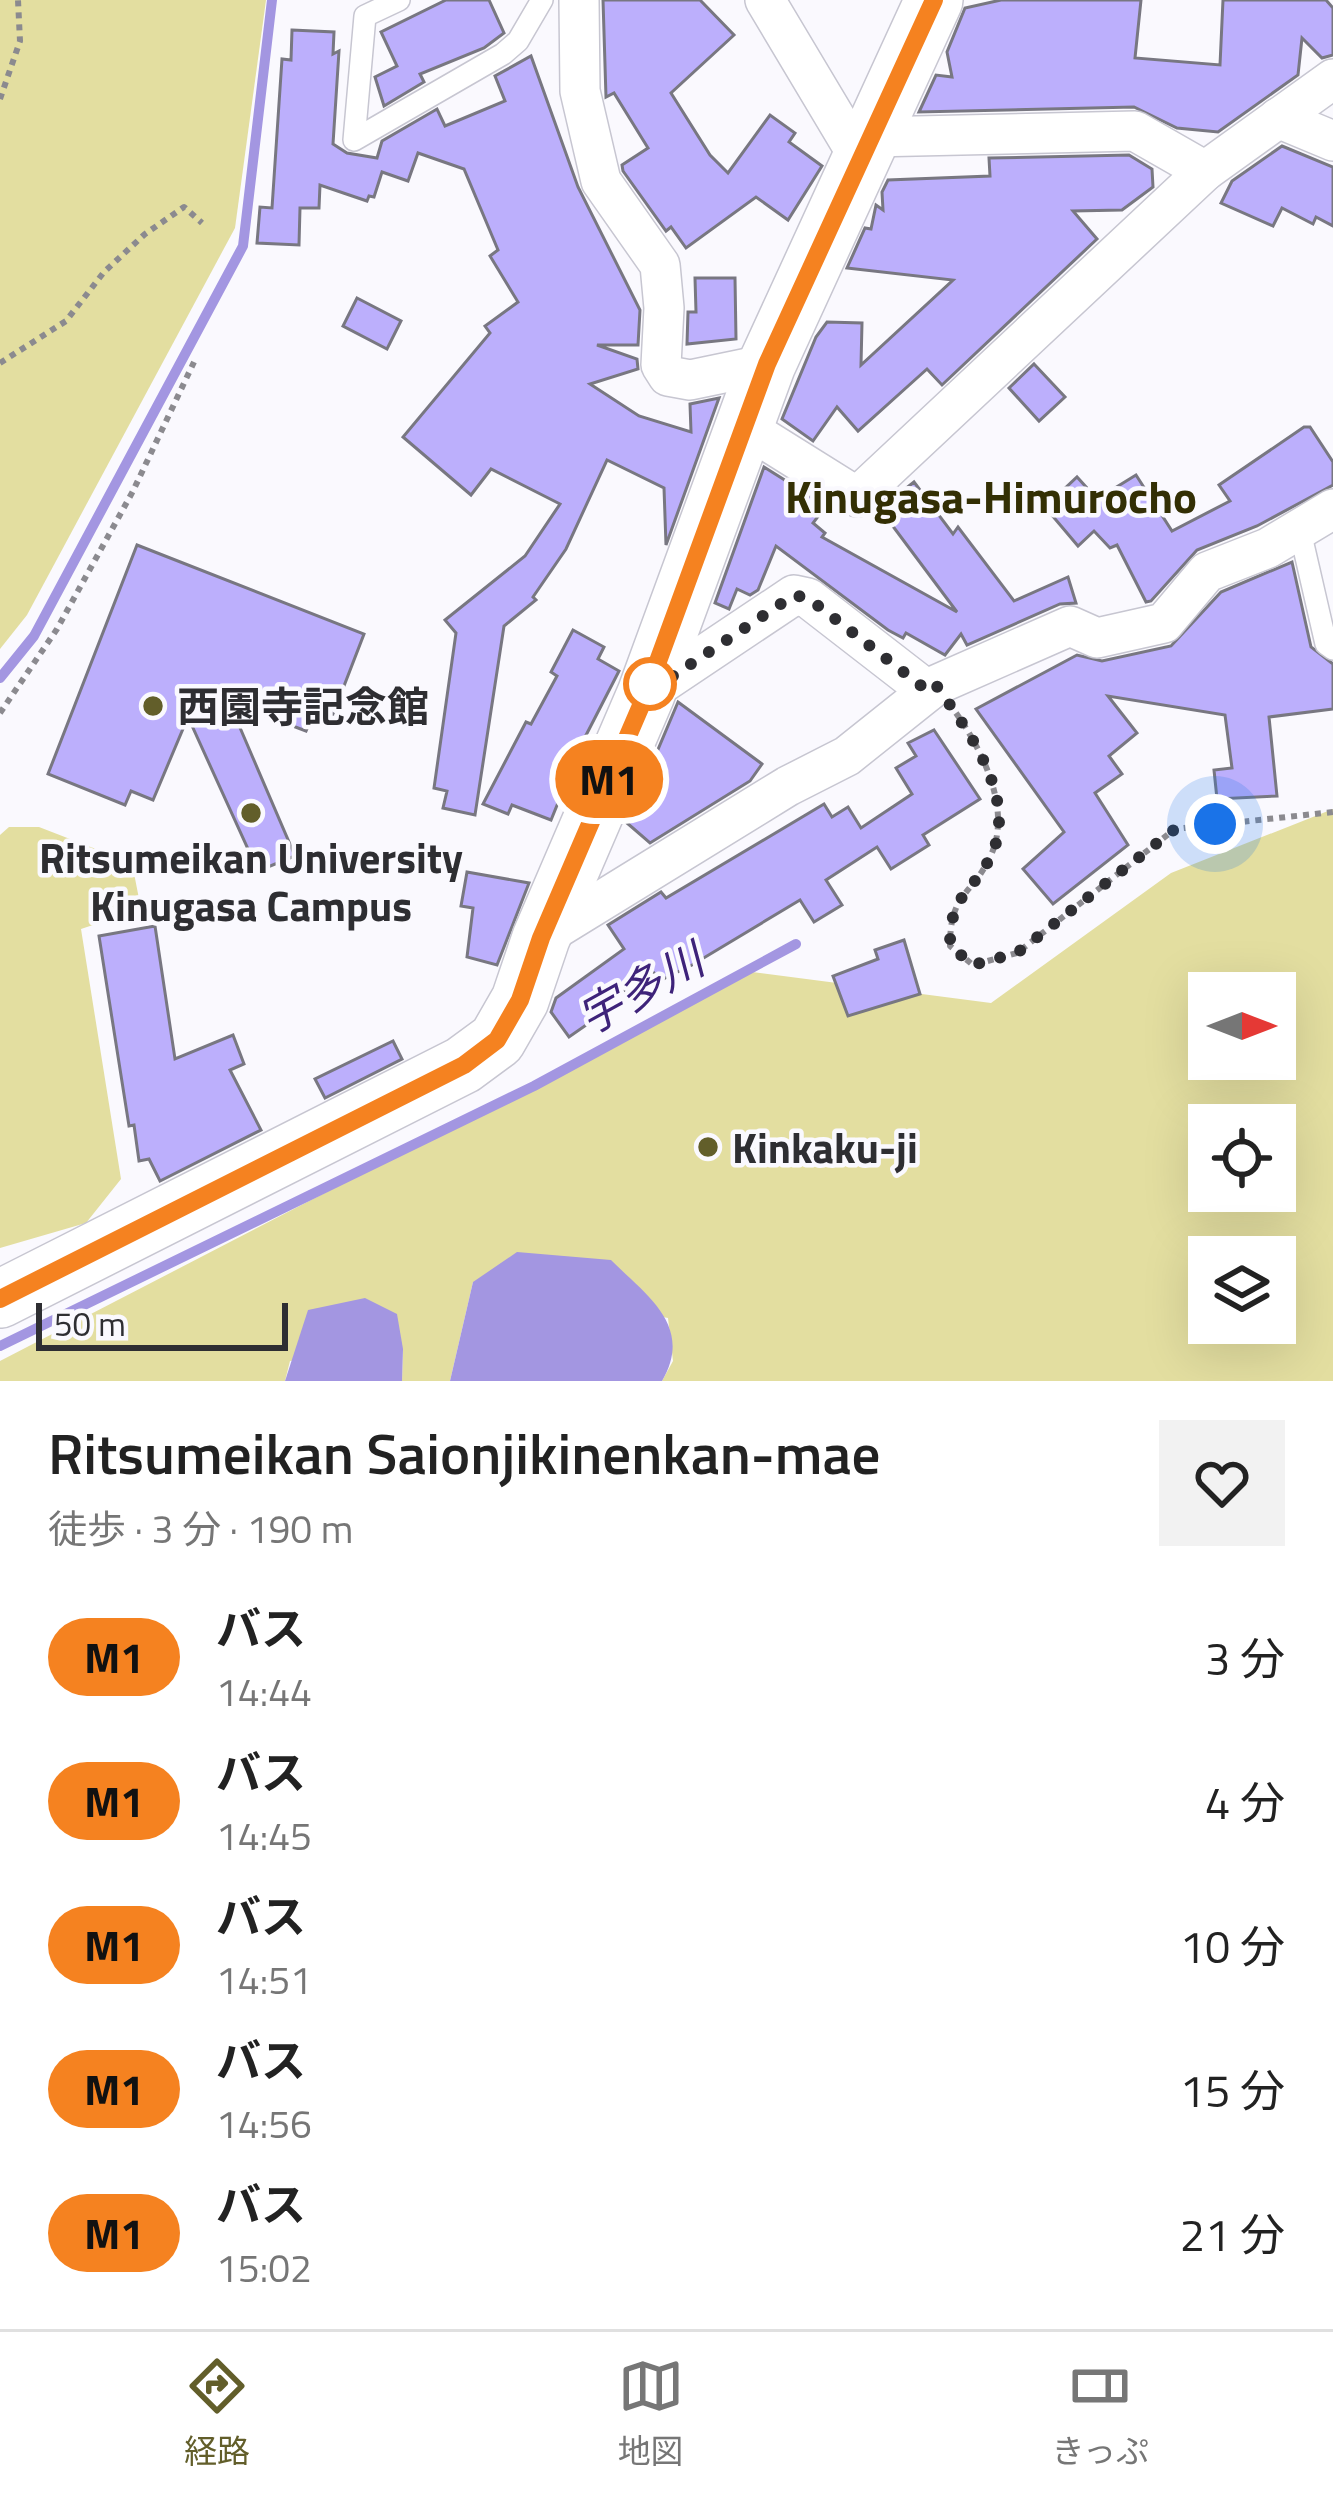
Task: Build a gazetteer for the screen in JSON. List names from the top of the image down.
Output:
{
  "districts": ["Kinugasa-Himurocho"],
  "water": ["宇多川"],
  "places": ["西園寺記念館", "Ritsumeikan University Kinugasa Campus", "Kinkaku-ji"],
  "lines": ["bus line M1"],
  "scale_bar": "50 m",
  "north": "right",
  "page": {
    "on_map": "M1",
    "scale": "50 m",
    "heading": ["Ritsumeikan Saionjikinenkan-mae", "徒歩 · 3 分 · 190 m"],
    "list": [
      {
        "mark": "M1",
        "name": "バス",
        "note": "14:44",
        "value": "3 分"
      },
      {
        "mark": "M1",
        "name": "バス",
        "note": "14:45",
        "value": "4 分"
      },
      {
        "mark": "M1",
        "name": "バス",
        "note": "14:51",
        "value": "10 分"
      },
      {
        "mark": "M1",
        "name": "バス",
        "note": "14:56",
        "value": "15 分"
      },
      {
        "mark": "M1",
        "name": "バス",
        "note": "15:02",
        "value": "21 分"
      }
    ],
    "tabs": ["経路", "地図", "きっぷ"]
  }
}
